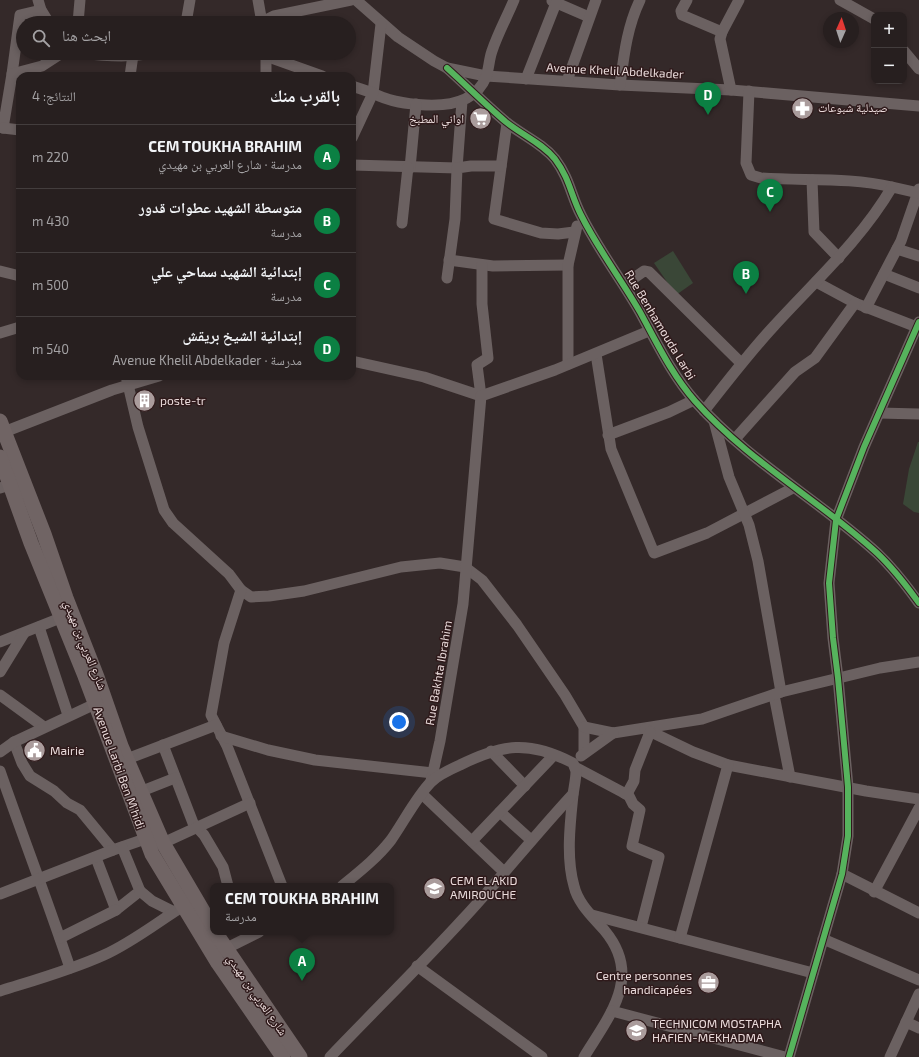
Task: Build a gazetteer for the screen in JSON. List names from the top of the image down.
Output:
{
  "streets": {
    "main road": ["شارع العربي بن مهيدي", "Avenue Larbi Ben M'hidi"],
    "street": ["Avenue Khelil Abdelkader", "Rue Benhamouda Larbi", "Rue Bakhta Ibrahim"]
  },
  "crossings": [
    ["Avenue Khelil Abdelkader", "Rue Benhamouda Larbi"],
    ["شارع العربي بن مهيدي", "Avenue Larbi Ben M'hidi"]
  ],
  "places": {
    "pharmacy": ["صيدلية شبوعات"],
    "supermarket": ["اواني المطبخ"],
    "building": ["poste-tr"],
    "public building": ["Mairie"],
    "school or university": ["CEM EL AKID AMIROUCHE", "TECHNICOM MOSTAPHA HAFIEN-MEKHADMA"],
    "office": ["Centre personnes handicapées"]
  },
  "north": "top",
  "page": {
    "map_buttons": ["+", "−"],
    "search": "ابحث هنا",
    "heading": ["بالقرب منك", "النتائج: 4"],
    "pins": [
      "D",
      "C",
      "B",
      "A"
    ],
    "list": [
      {
        "mark": "A",
        "name": "CEM TOUKHA BRAHIM",
        "note": "مدرسة · شارع العربي بن مهيدي",
        "value": "220 m"
      },
      {
        "mark": "B",
        "name": "متوسطة الشهيد عطوات قدور",
        "note": "مدرسة",
        "value": "430 m"
      },
      {
        "mark": "C",
        "name": "إبتدائية الشهيد سماحي علي",
        "note": "مدرسة",
        "value": "500 m"
      },
      {
        "mark": "D",
        "name": "إبتدائية الشيخ بريقش",
        "note": "مدرسة · Avenue Khelil Abdelkader",
        "value": "540 m"
      }
    ],
    "popup": ["CEM TOUKHA BRAHIM", "مدرسة"]
  }
}
